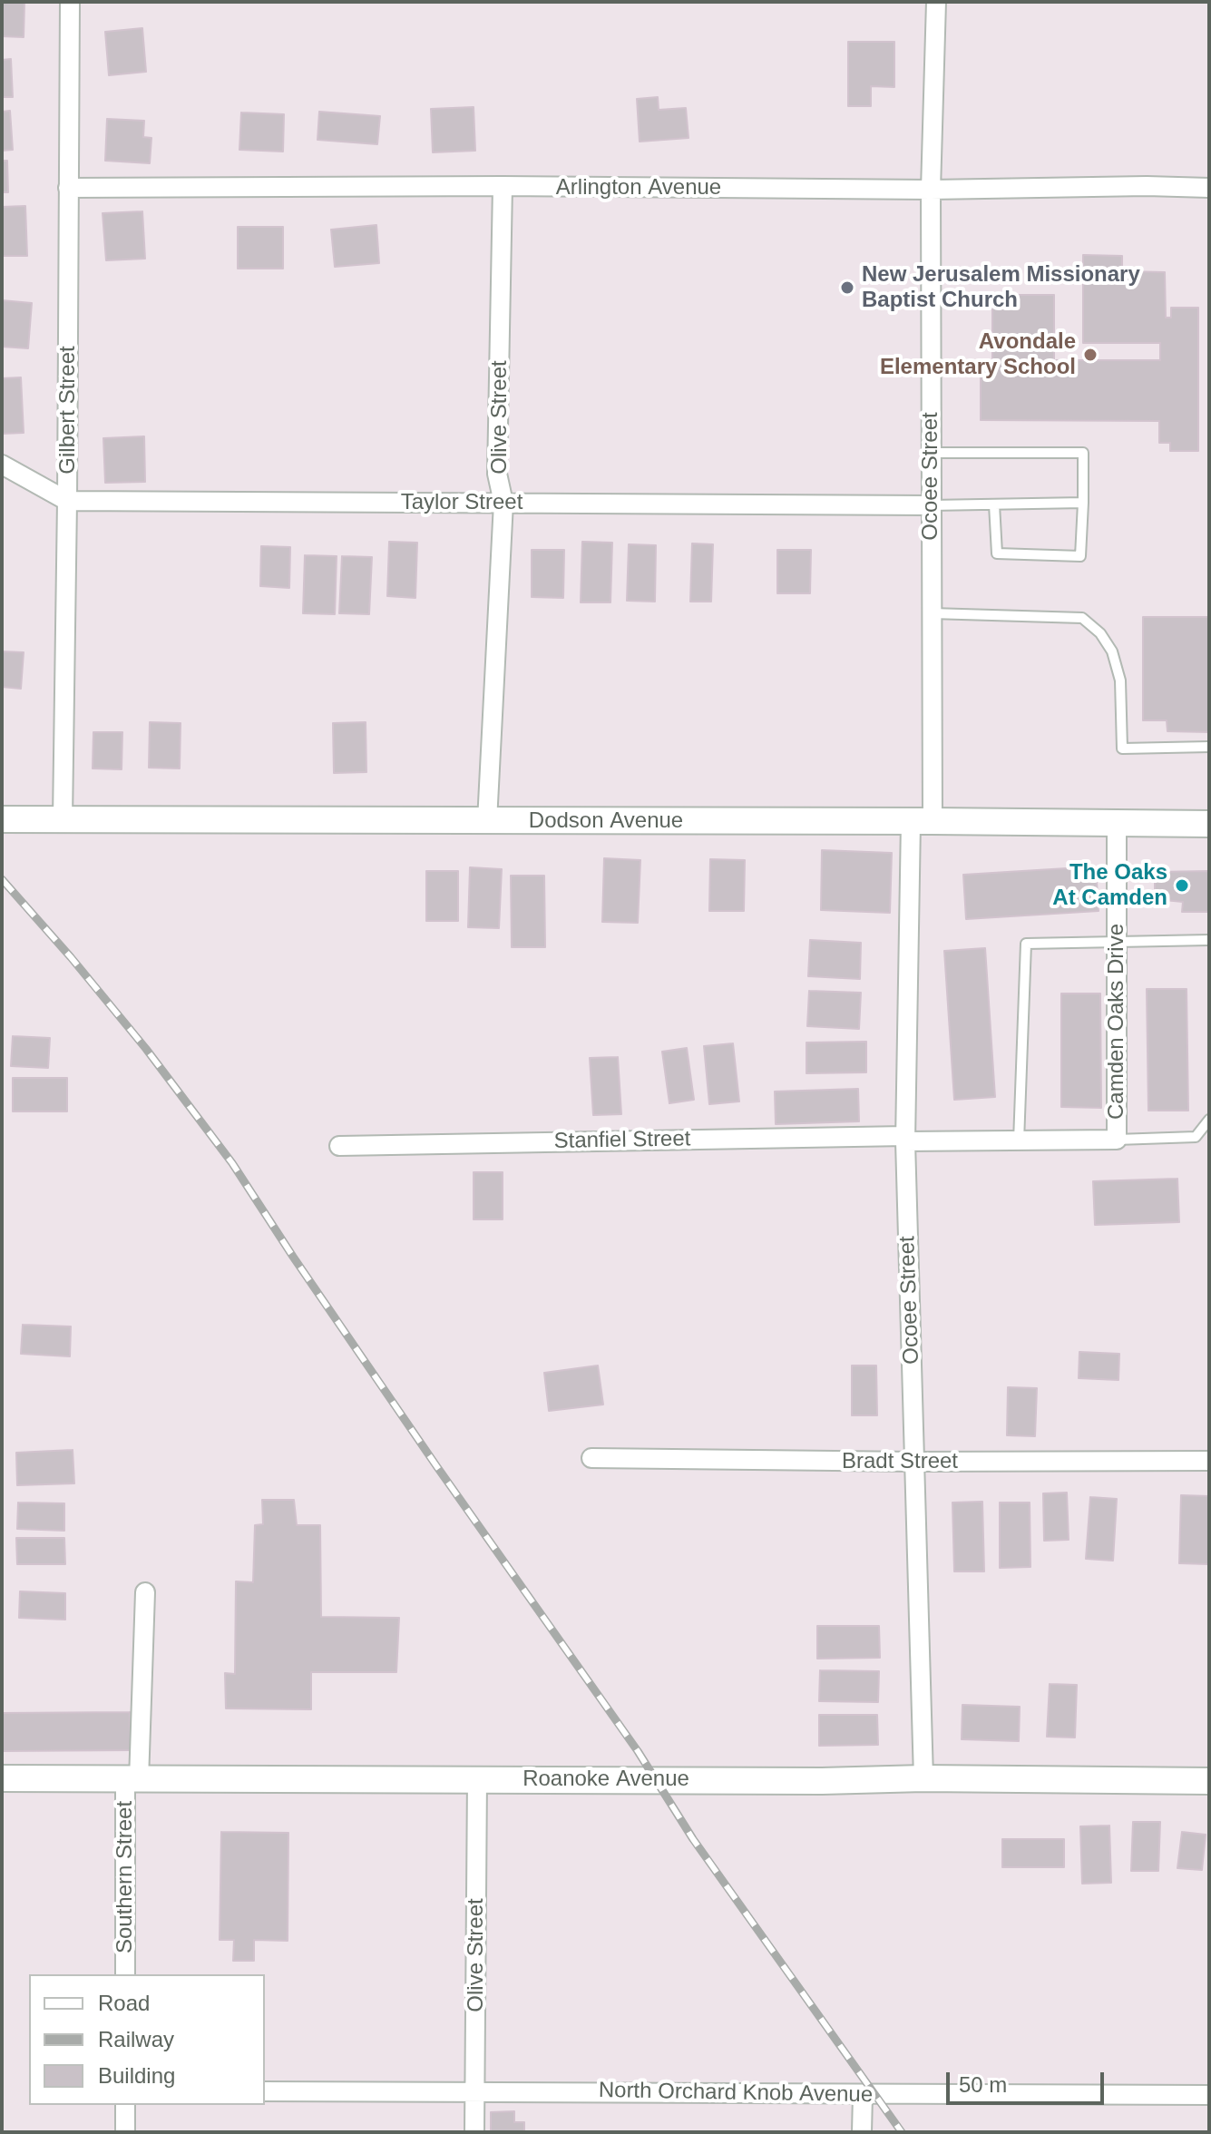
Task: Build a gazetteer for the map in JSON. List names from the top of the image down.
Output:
{
  "streets": {
    "street": [
      "Arlington Avenue",
      "Gilbert Street",
      "Olive Street",
      "Ocoee Street",
      "Taylor Street",
      "Dodson Avenue",
      "Camden Oaks Drive",
      "Stanfiel Street",
      "Bradt Street",
      "Roanoke Avenue",
      "Southern Street",
      "North Orchard Knob Avenue"
    ]
  },
  "crossings": [
    ["Arlington Avenue", "Gilbert Street"],
    ["Arlington Avenue", "Olive Street"],
    ["Arlington Avenue", "Ocoee Street"],
    ["Gilbert Street", "Taylor Street"],
    ["Gilbert Street", "Dodson Avenue"],
    ["Olive Street", "Taylor Street"],
    ["Olive Street", "Dodson Avenue"],
    ["Olive Street", "Roanoke Avenue"],
    ["Olive Street", "North Orchard Knob Avenue"],
    ["Ocoee Street", "Taylor Street"],
    ["Ocoee Street", "Dodson Avenue"],
    ["Ocoee Street", "Camden Oaks Drive"],
    ["Ocoee Street", "Stanfiel Street"],
    ["Ocoee Street", "Bradt Street"],
    ["Ocoee Street", "Roanoke Avenue"],
    ["Dodson Avenue", "Camden Oaks Drive"],
    ["Camden Oaks Drive", "Stanfiel Street"],
    ["Roanoke Avenue", "Southern Street"]
  ],
  "places": ["New Jerusalem Missionary Baptist Church", "Avondale Elementary School", "The Oaks At Camden"],
  "legend": ["Road", "Railway", "Building"],
  "scale_bar": "50 m"
}
